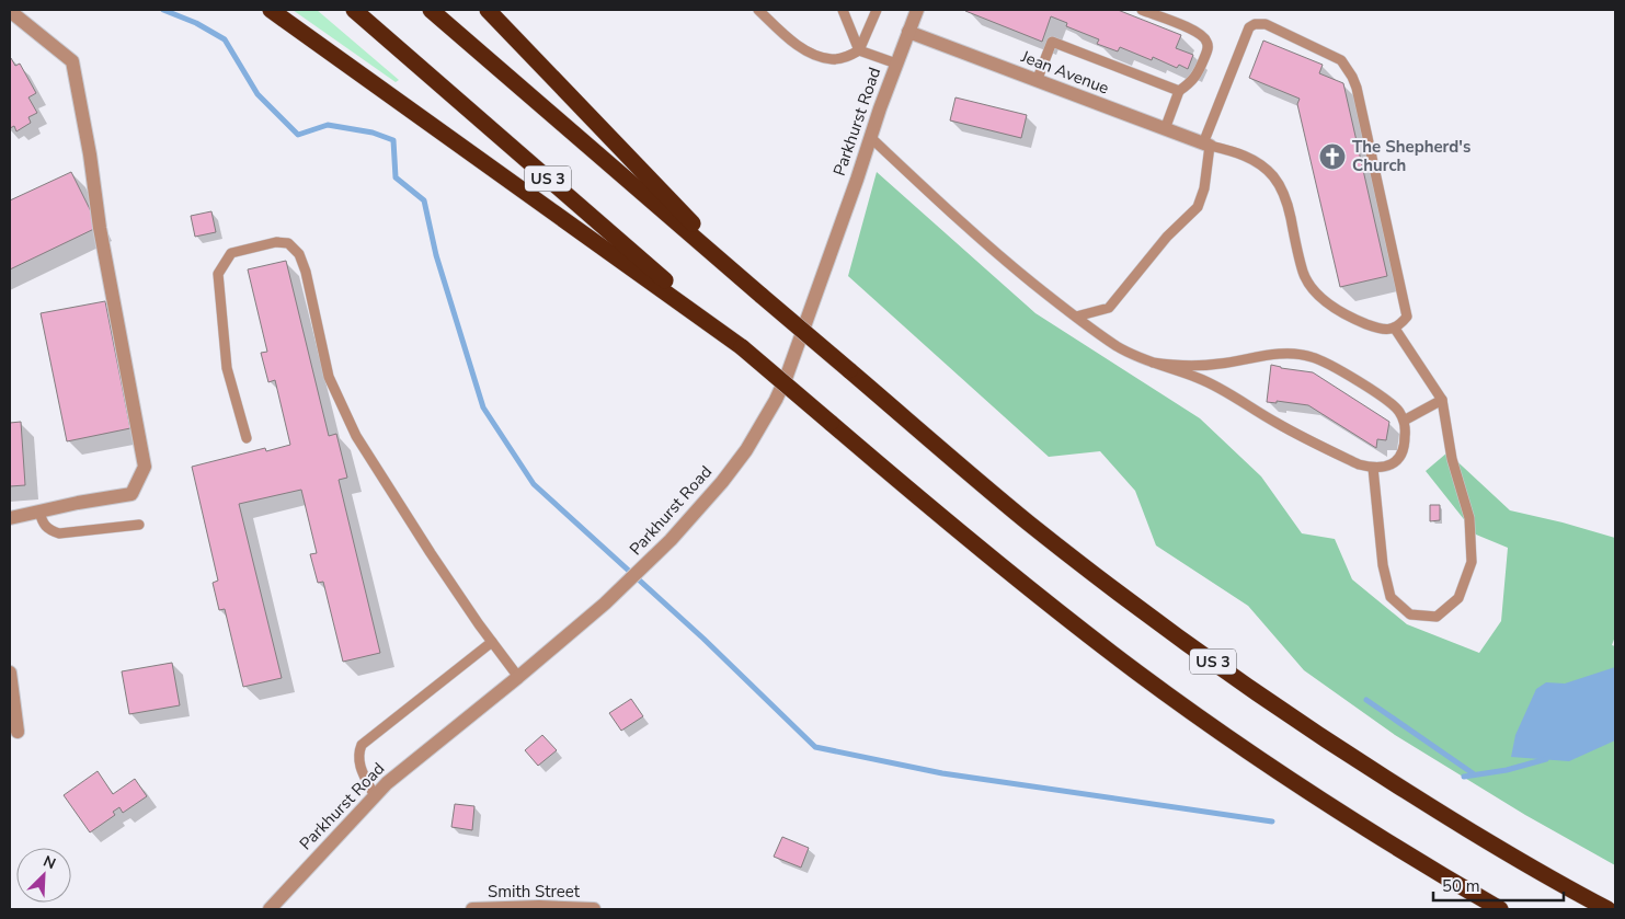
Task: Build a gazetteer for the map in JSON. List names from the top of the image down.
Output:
{
  "streets": {
    "highway": ["US 3"],
    "street": ["Jean Avenue", "Parkhurst Road", "Smith Street"]
  },
  "crossings": [
    ["Jean Avenue", "Parkhurst Road"]
  ],
  "places": {
    "church": ["The Shepherd's Church"]
  },
  "scale_bar": "50 m",
  "north": "top right"
}
